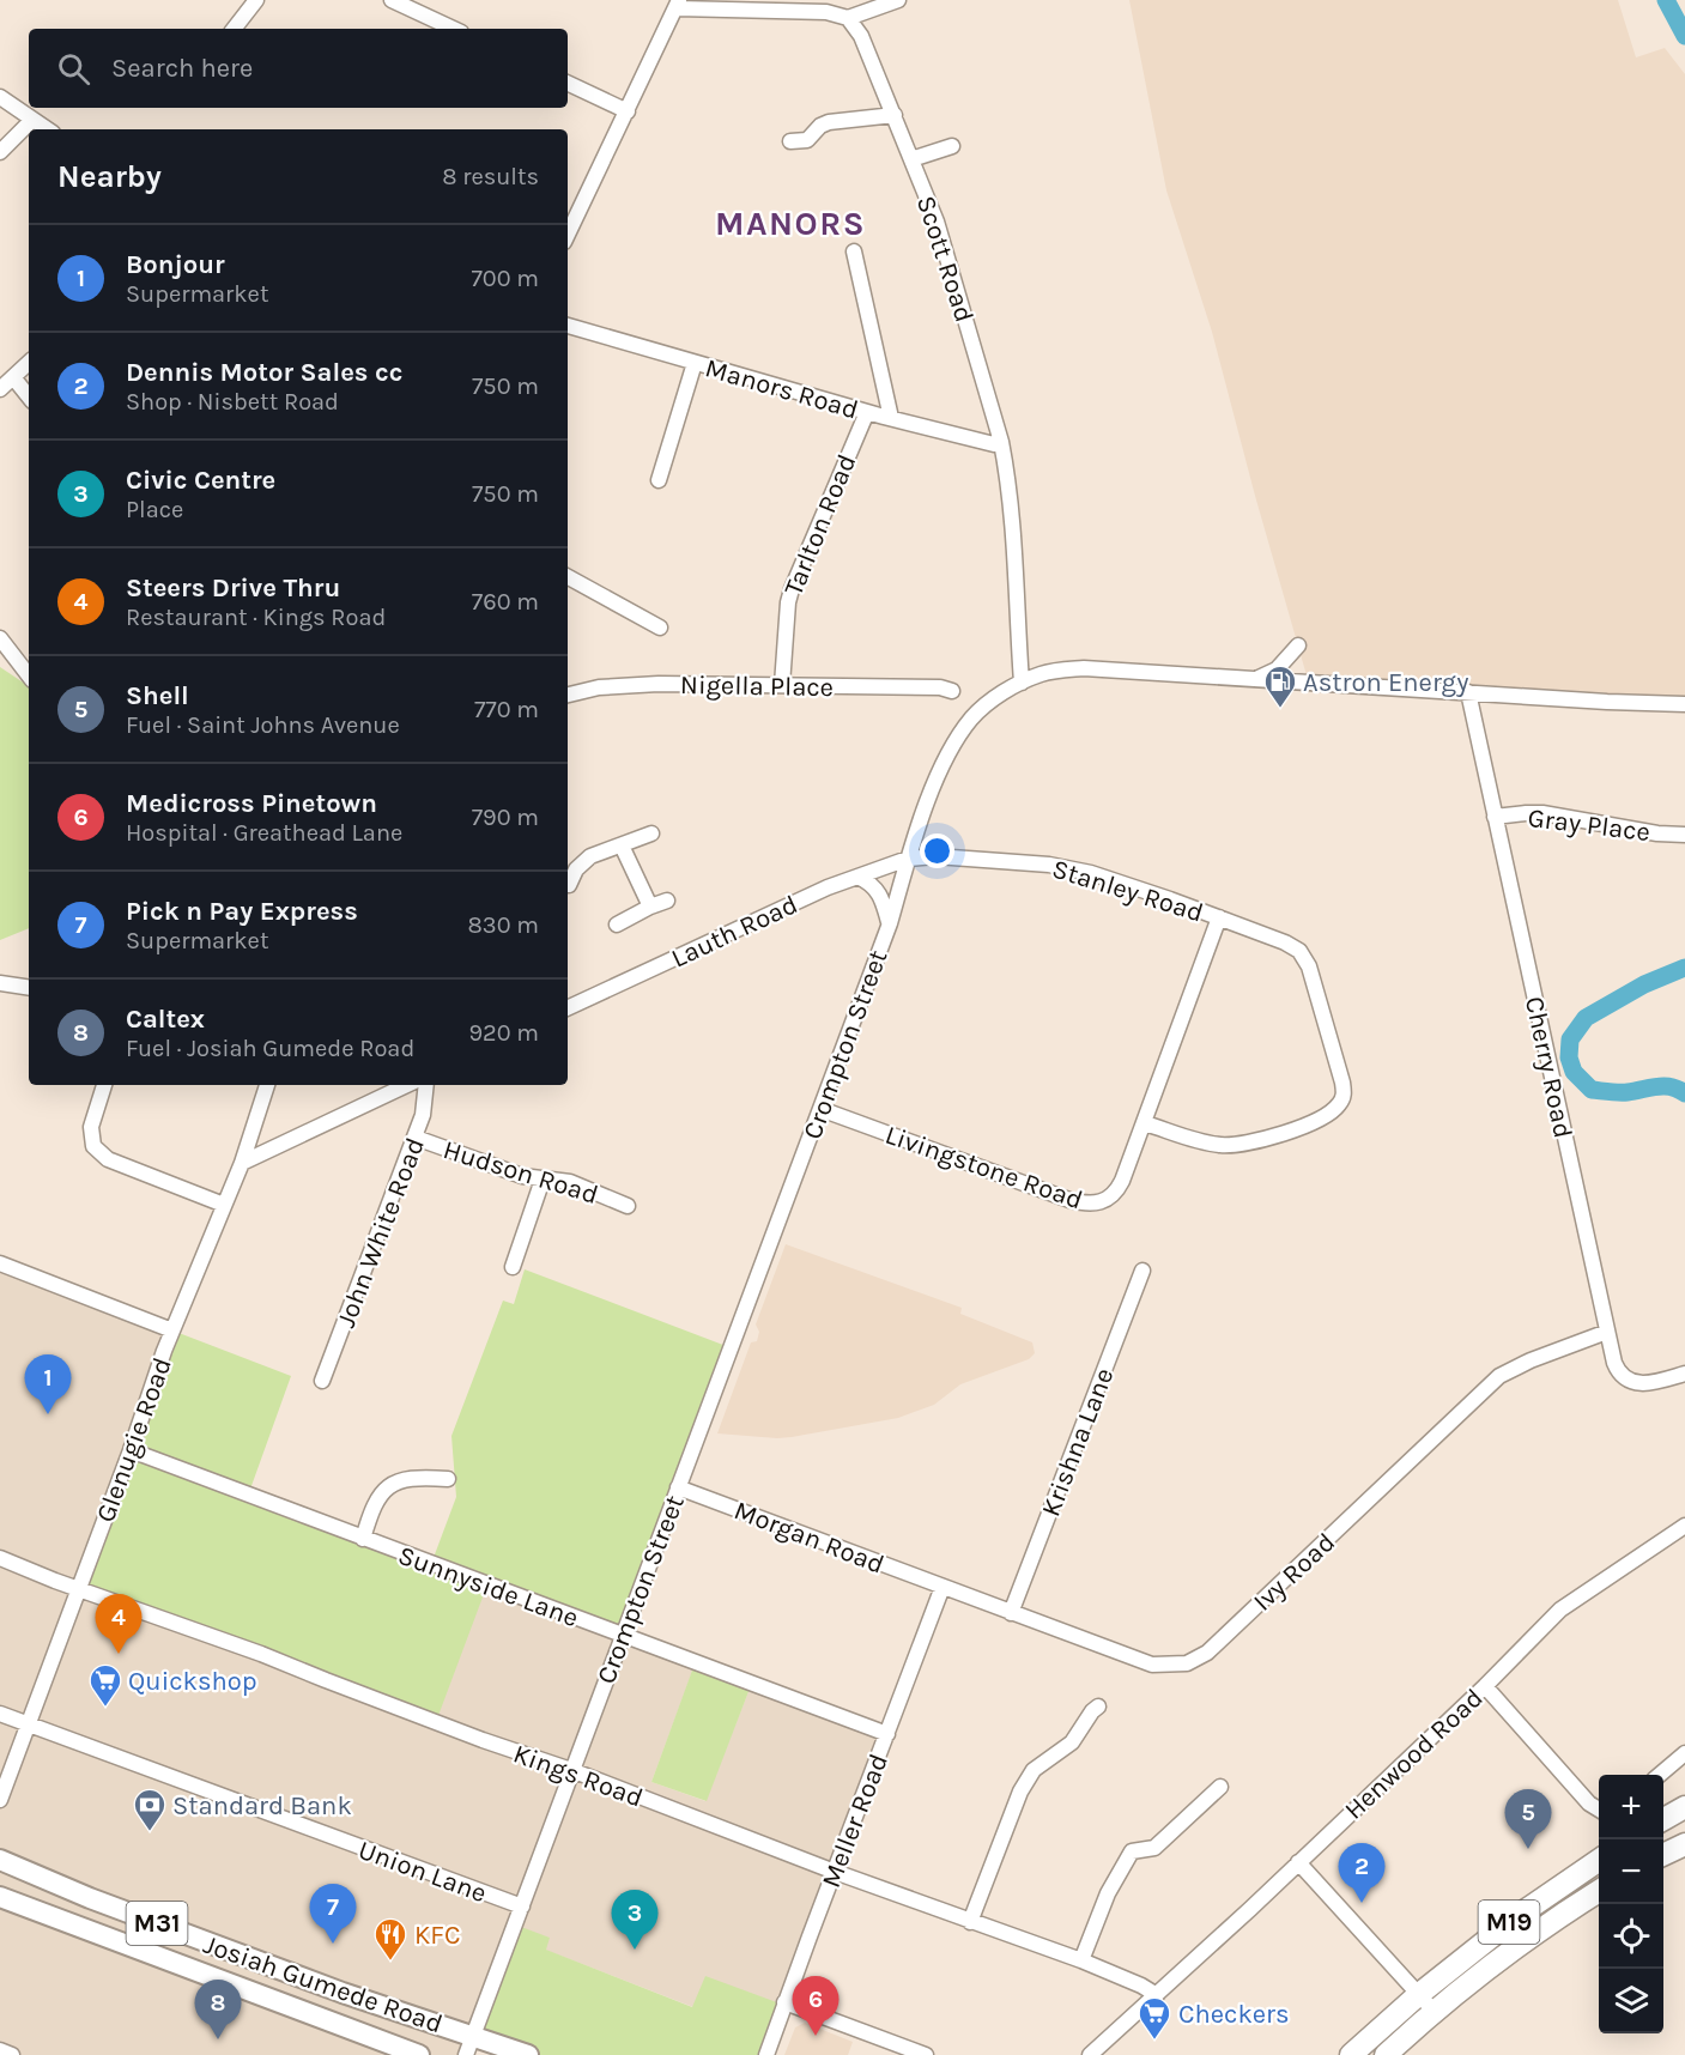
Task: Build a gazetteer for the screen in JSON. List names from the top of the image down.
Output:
{
  "streets": {
    "highway": ["M19"],
    "main road": ["M31", "Josiah Gumede Road"],
    "street": [
      "Scott Road",
      "Manors Road",
      "Tarlton Road",
      "Nigella Place",
      "Gray Place",
      "Stanley Road",
      "Lauth Road",
      "Crompton Street",
      "Cherry Road",
      "Livingstone Road",
      "Hudson Road",
      "John White Road",
      "Glenugie Road",
      "Krishna Lane",
      "Morgan Road",
      "Ivy Road",
      "Sunnyside Lane",
      "Henwood Road",
      "Kings Road",
      "Meller Road",
      "Union Lane"
    ]
  },
  "crossings": [
    ["Scott Road", "Manors Road"],
    ["Scott Road", "Crompton Street"],
    ["Manors Road", "Tarlton Road"],
    ["Tarlton Road", "Nigella Place"],
    ["Gray Place", "Cherry Road"],
    ["Stanley Road", "Lauth Road"],
    ["Stanley Road", "Crompton Street"],
    ["Stanley Road", "Livingstone Road"],
    ["Lauth Road", "Crompton Street"],
    ["Crompton Street", "Cherry Road"],
    ["Crompton Street", "Livingstone Road"],
    ["Crompton Street", "Morgan Road"],
    ["Crompton Street", "Sunnyside Lane"],
    ["Crompton Street", "Kings Road"],
    ["Crompton Street", "Union Lane"],
    ["Crompton Street", "Josiah Gumede Road"],
    ["Cherry Road", "Ivy Road"],
    ["Hudson Road", "John White Road"],
    ["Glenugie Road", "Sunnyside Lane"],
    ["Glenugie Road", "Kings Road"],
    ["Glenugie Road", "Union Lane"],
    ["Krishna Lane", "Ivy Road"],
    ["Morgan Road", "Ivy Road"],
    ["Morgan Road", "Meller Road"],
    ["Ivy Road", "Meller Road"],
    ["Sunnyside Lane", "Meller Road"],
    ["Henwood Road", "Kings Road"],
    ["Kings Road", "Meller Road"]
  ],
  "districts": ["MANORS"],
  "places": {
    "fuel station": ["Astron Energy"],
    "supermarket": ["Quickshop", "Checkers"],
    "bank": ["Standard Bank"],
    "restaurant": ["KFC"]
  },
  "page": {
    "search": "Search here",
    "heading": ["Nearby", "8 results"],
    "list": [
      {
        "mark": "1",
        "name": "Bonjour",
        "note": "Supermarket",
        "value": "700 m"
      },
      {
        "mark": "2",
        "name": "Dennis Motor Sales cc",
        "note": "Shop · Nisbett Road",
        "value": "750 m"
      },
      {
        "mark": "3",
        "name": "Civic Centre",
        "note": "Place",
        "value": "750 m"
      },
      {
        "mark": "4",
        "name": "Steers Drive Thru",
        "note": "Restaurant · Kings Road",
        "value": "760 m"
      },
      {
        "mark": "5",
        "name": "Shell",
        "note": "Fuel · Saint Johns Avenue",
        "value": "770 m"
      },
      {
        "mark": "6",
        "name": "Medicross Pinetown",
        "note": "Hospital · Greathead Lane",
        "value": "790 m"
      },
      {
        "mark": "7",
        "name": "Pick n Pay Express",
        "note": "Supermarket",
        "value": "830 m"
      },
      {
        "mark": "8",
        "name": "Caltex",
        "note": "Fuel · Josiah Gumede Road",
        "value": "920 m"
      }
    ],
    "pins": [
      "1",
      "4",
      "5",
      "2",
      "7",
      "3",
      "6",
      "8"
    ],
    "map_buttons": ["+", "−"]
  }
}
